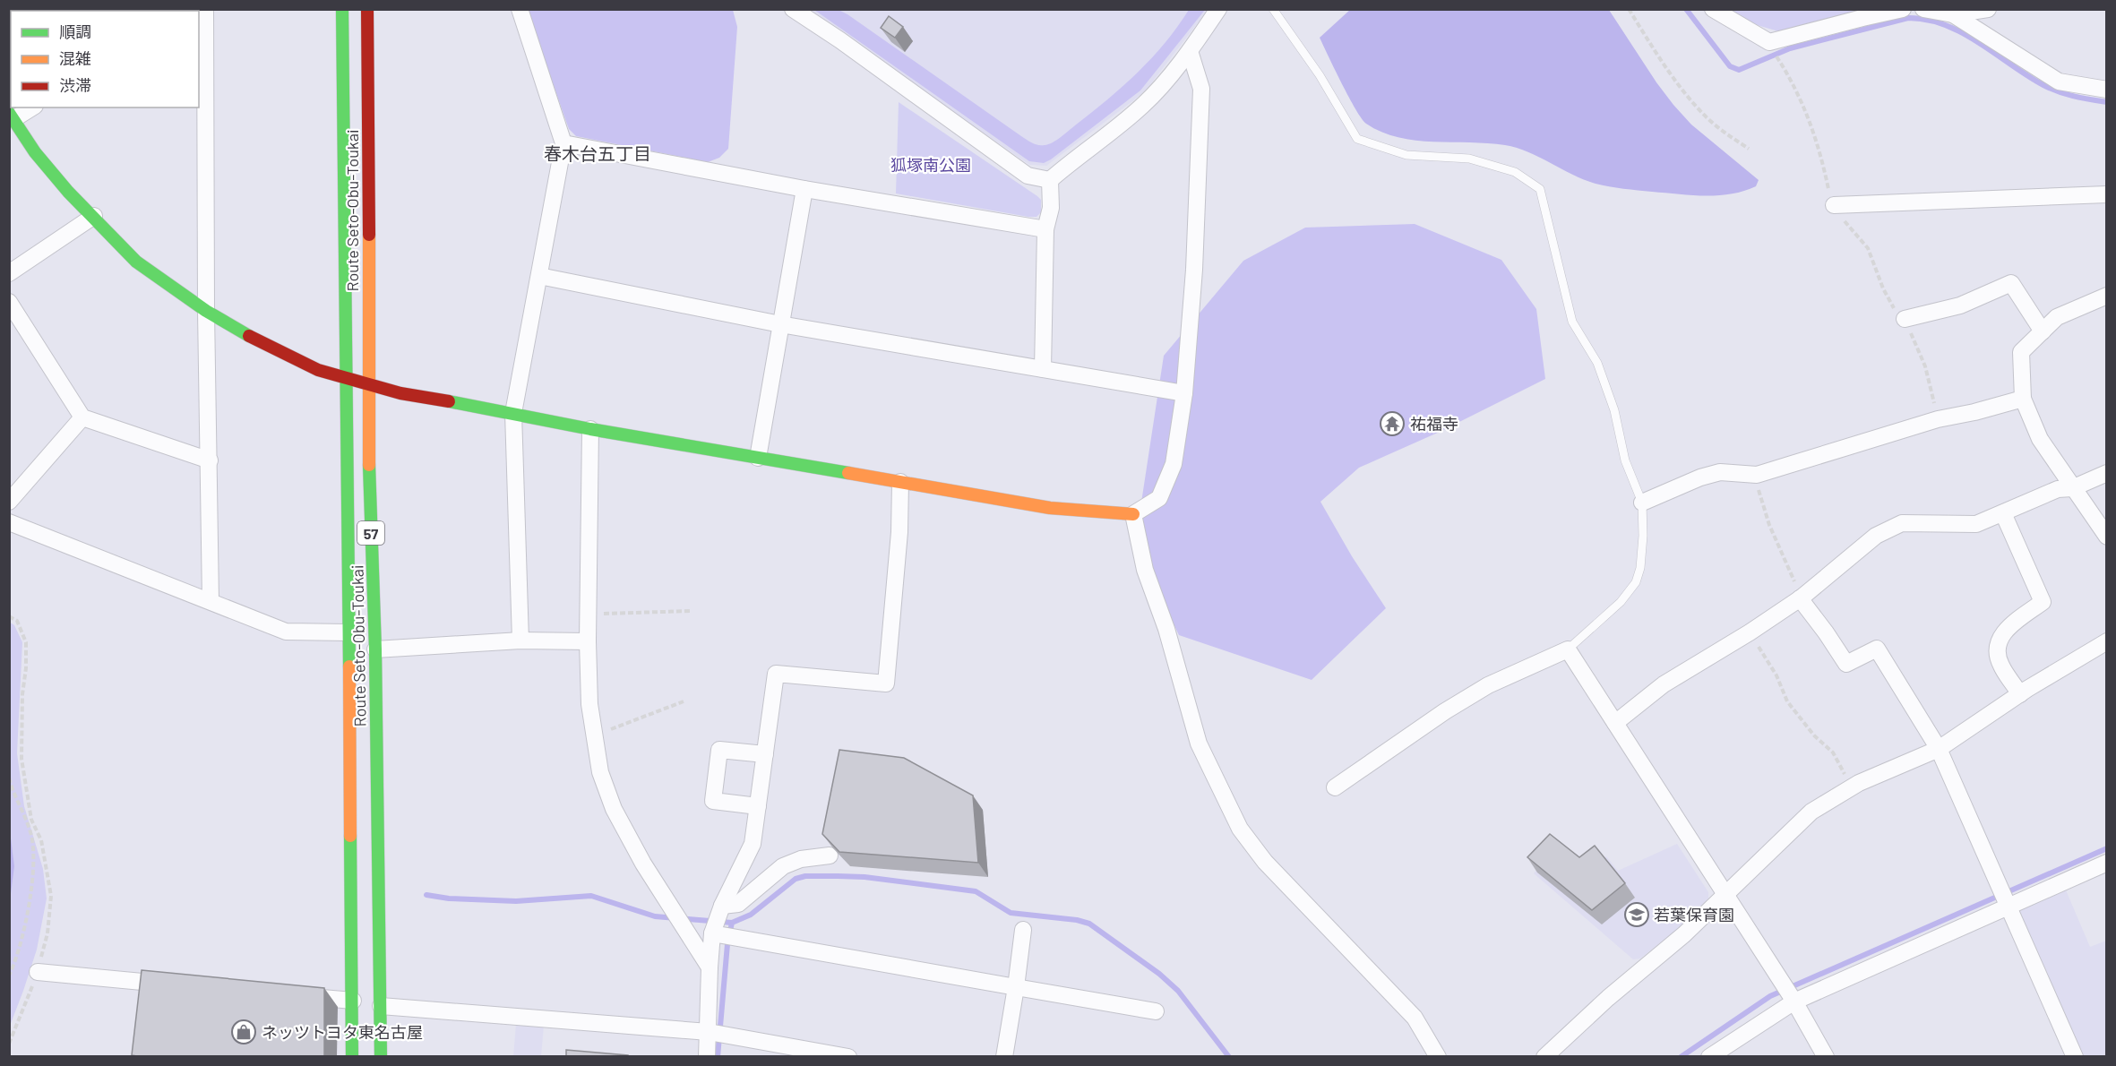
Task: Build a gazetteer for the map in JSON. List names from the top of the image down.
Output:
{
  "streets": {
    "main road": ["Route Seto-Obu-Toukai", "57"]
  },
  "districts": ["春木台五丁目"],
  "parks": ["狐塚南公園"],
  "places": {
    "temple": ["祐福寺"],
    "school or university": ["若葉保育園"],
    "shop": ["ネッツトヨタ東名古屋"]
  },
  "legend": ["順調", "混雑", "渋滞"]
}
